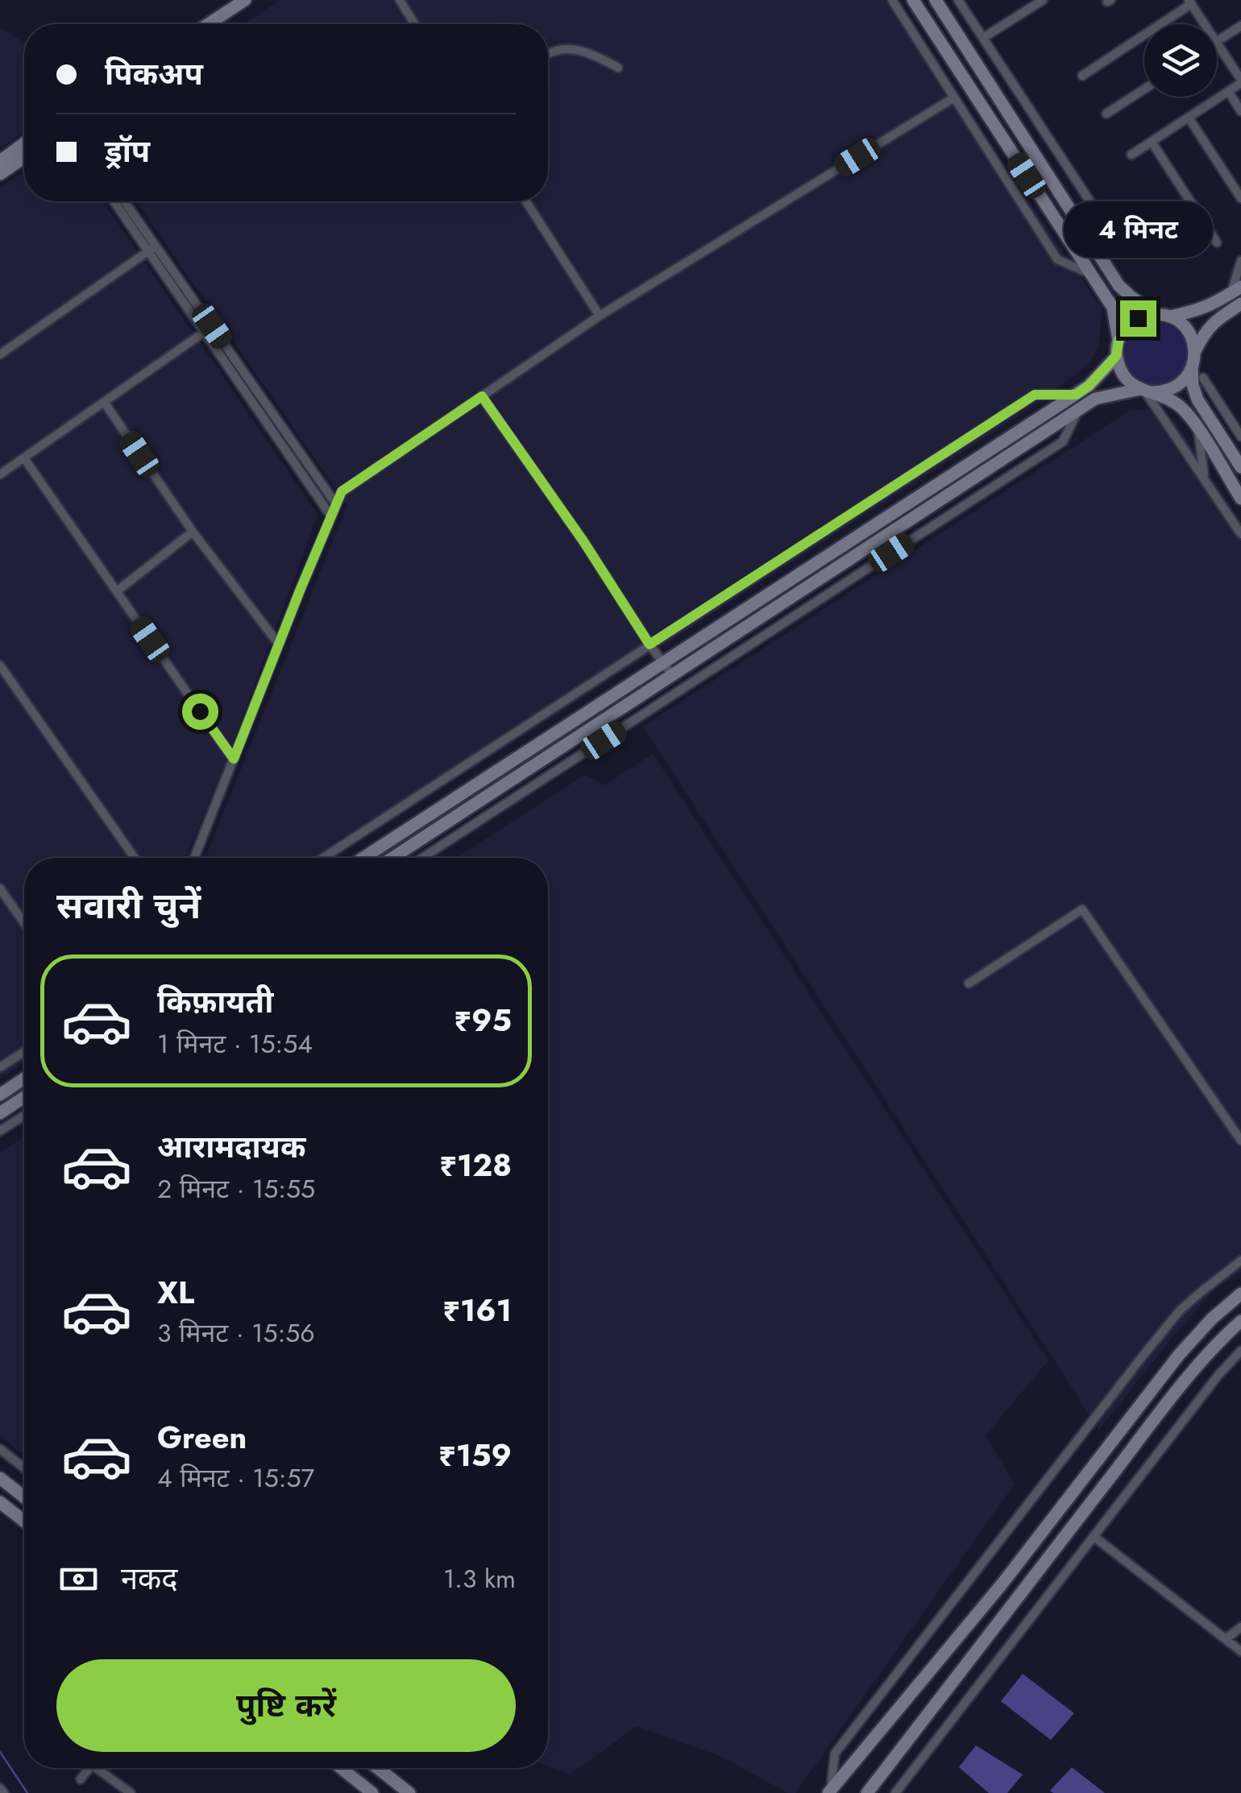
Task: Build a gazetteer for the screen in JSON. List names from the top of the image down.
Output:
{
  "page": {
    "banner": ["पिकअप", "ड्रॉप"],
    "bubble": "4 मिनट",
    "heading": "सवारी चुनें",
    "list": [
      {
        "name": "किफ़ायती",
        "note": "1 मिनट · 15:54",
        "value": "₹95"
      },
      {
        "name": "आरामदायक",
        "note": "2 मिनट · 15:55",
        "value": "₹128"
      },
      {
        "name": "XL",
        "note": "3 मिनट · 15:56",
        "value": "₹161"
      },
      {
        "name": "Green",
        "note": "4 मिनट · 15:57",
        "value": "₹159"
      }
    ],
    "pay": ["नकद", "1.3 km"],
    "buttons": "पुष्टि करें"
  }
}
